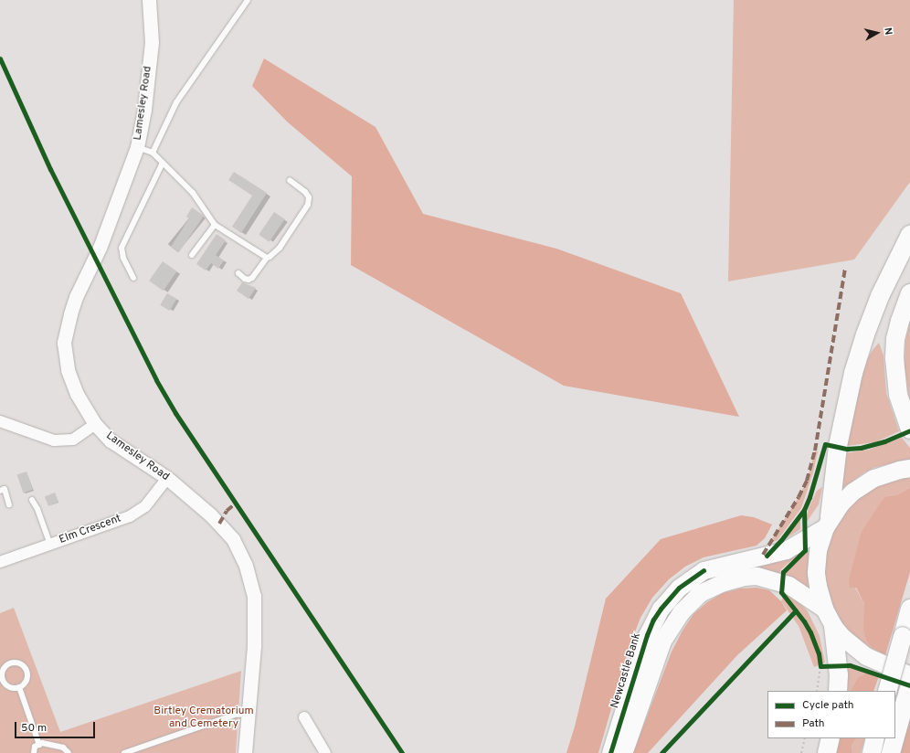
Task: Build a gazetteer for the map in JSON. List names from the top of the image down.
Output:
{
  "streets": {
    "main road": ["Newcastle Bank"],
    "street": ["Lamesley Road", "Elm Crescent"]
  },
  "crossings": [
    ["Lamesley Road", "Elm Crescent"]
  ],
  "parks": ["Birtley Crematorium and Cemetery"],
  "legend": ["Cycle path", "Path"],
  "scale_bar": "50 m",
  "north": "right"
}
